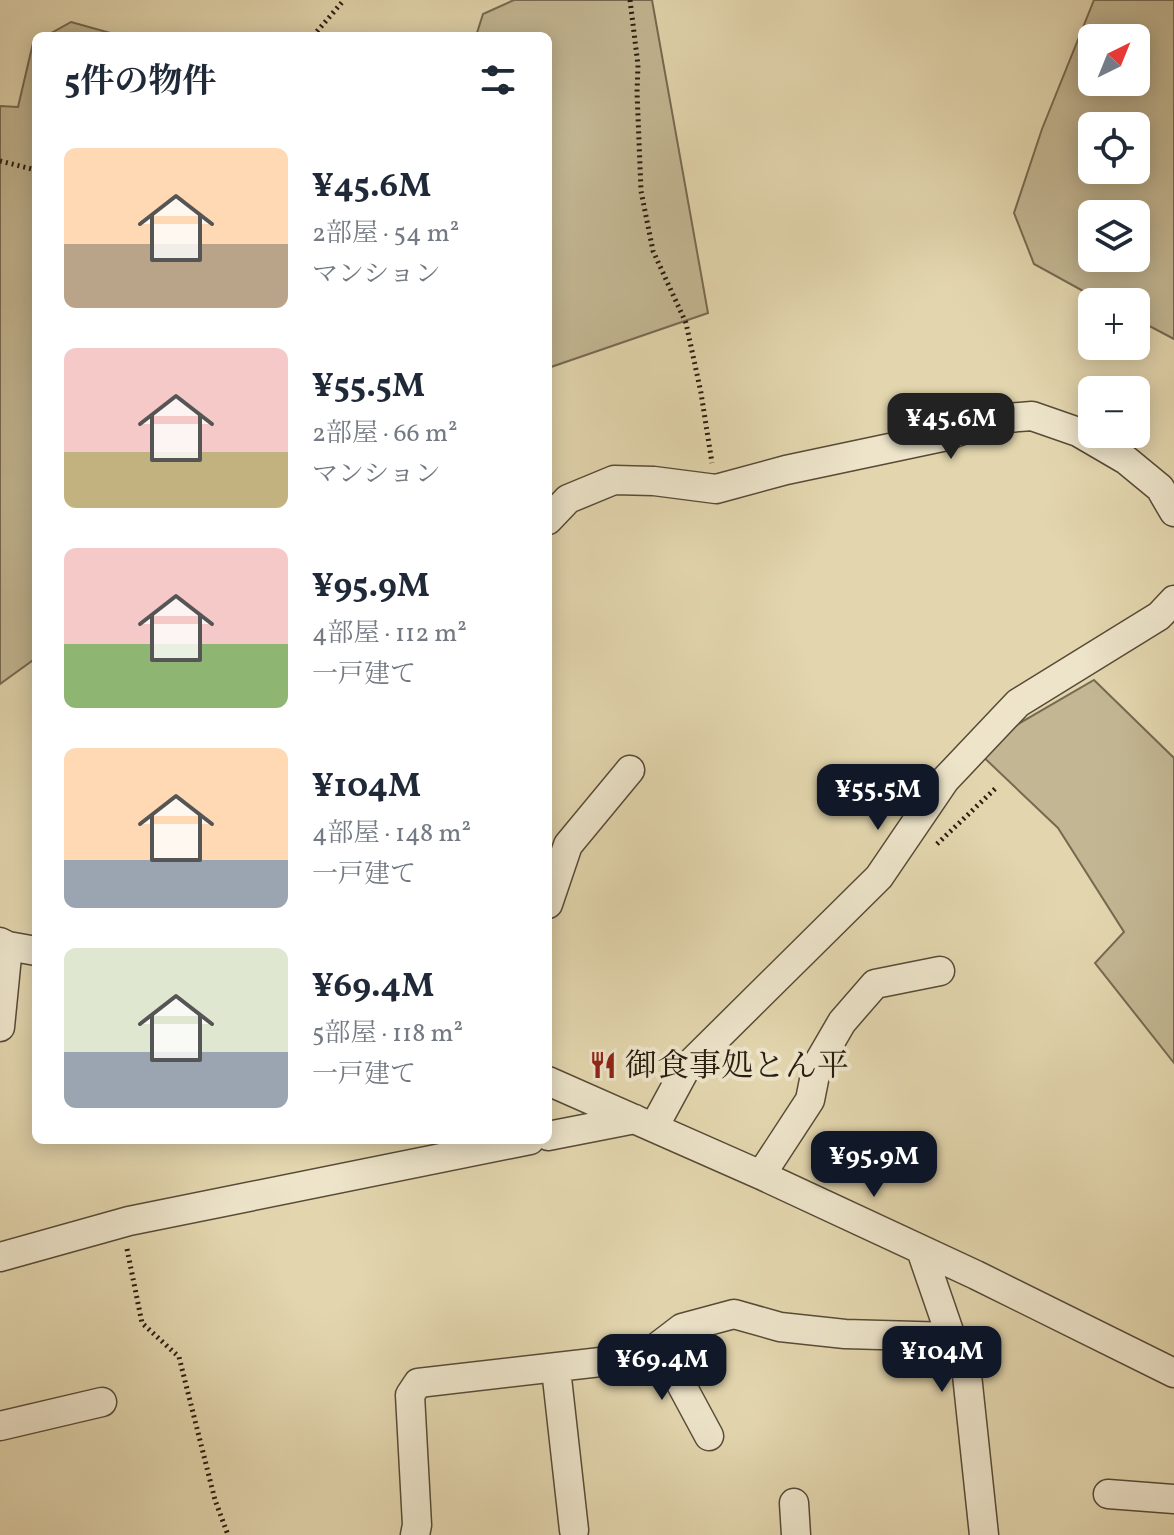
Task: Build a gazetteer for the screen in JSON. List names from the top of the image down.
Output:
{
  "places": {
    "restaurant": ["御食事処とん平"]
  },
  "north": "top right",
  "page": {
    "map_buttons": ["+", "−"],
    "heading": "5件の物件",
    "list": [
      {
        "name": "¥45.6M",
        "note": "2部屋 · 54 m² · マンション"
      },
      {
        "name": "¥55.5M",
        "note": "2部屋 · 66 m² · マンション"
      },
      {
        "name": "¥95.9M",
        "note": "4部屋 · 112 m² · 一戸建て"
      },
      {
        "name": "¥104M",
        "note": "4部屋 · 148 m² · 一戸建て"
      },
      {
        "name": "¥69.4M",
        "note": "5部屋 · 118 m² · 一戸建て"
      }
    ],
    "price": [
      "¥45.6M",
      "¥55.5M",
      "¥95.9M",
      "¥104M",
      "¥69.4M"
    ]
  }
}
